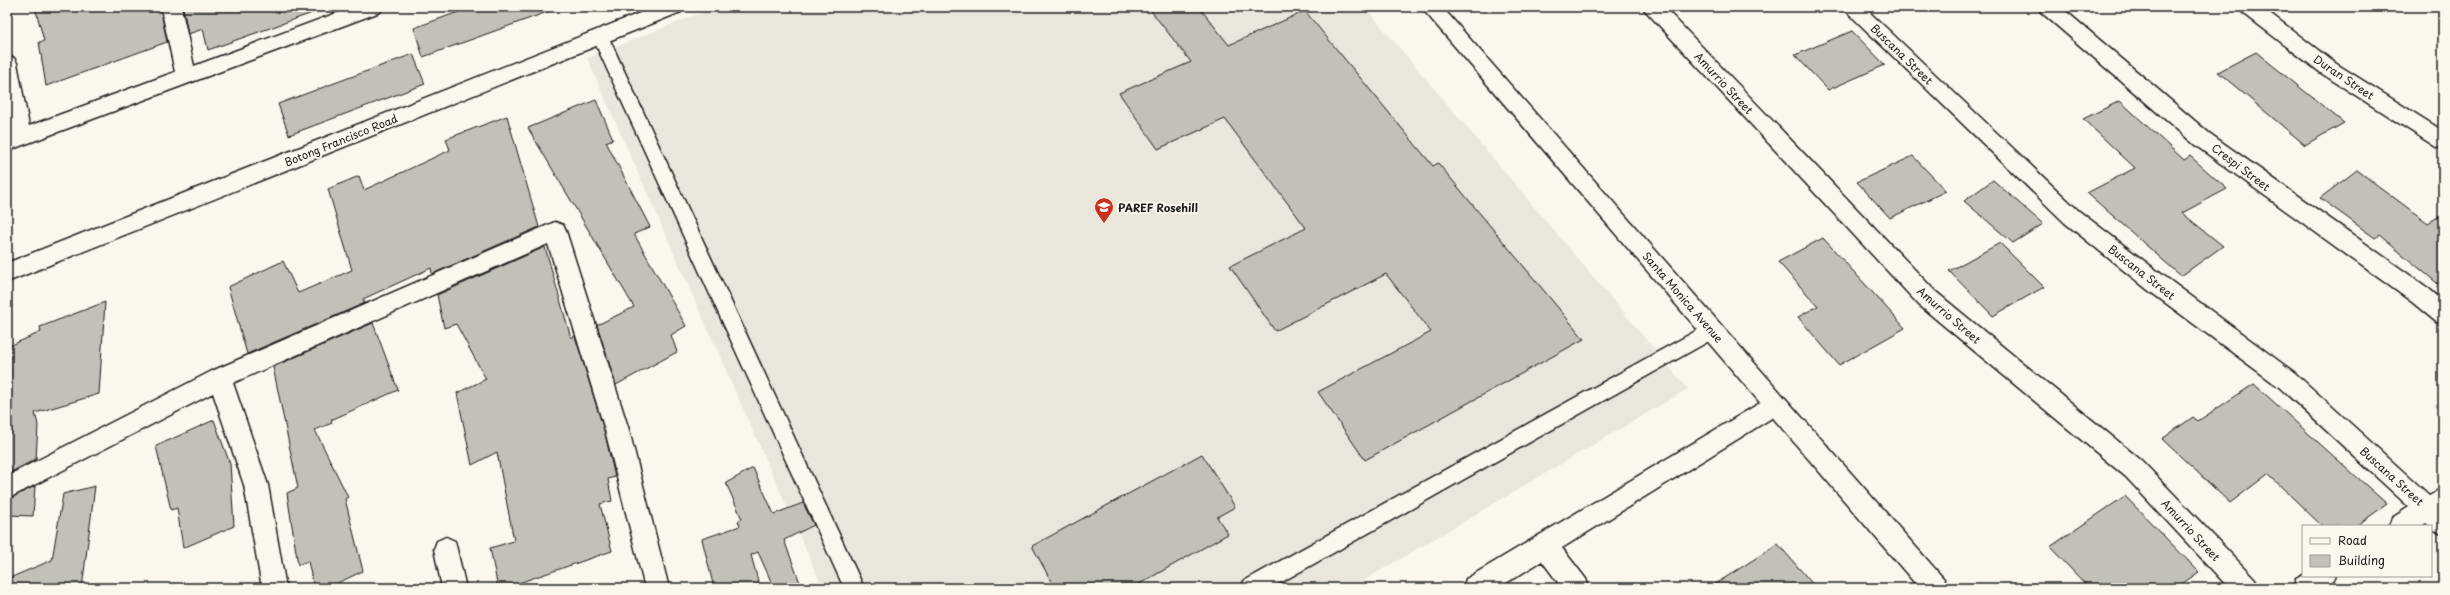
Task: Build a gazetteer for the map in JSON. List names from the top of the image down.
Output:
{
  "streets": {
    "street": [
      "Buscana Street",
      "Duran Street",
      "Amurrio Street",
      "Botong Francisco Road",
      "Crespi Street",
      "Santa Monica Avenue"
    ]
  },
  "places": {
    "school or university": ["PAREF Rosehill"]
  },
  "legend": ["Road", "Building"]
}
